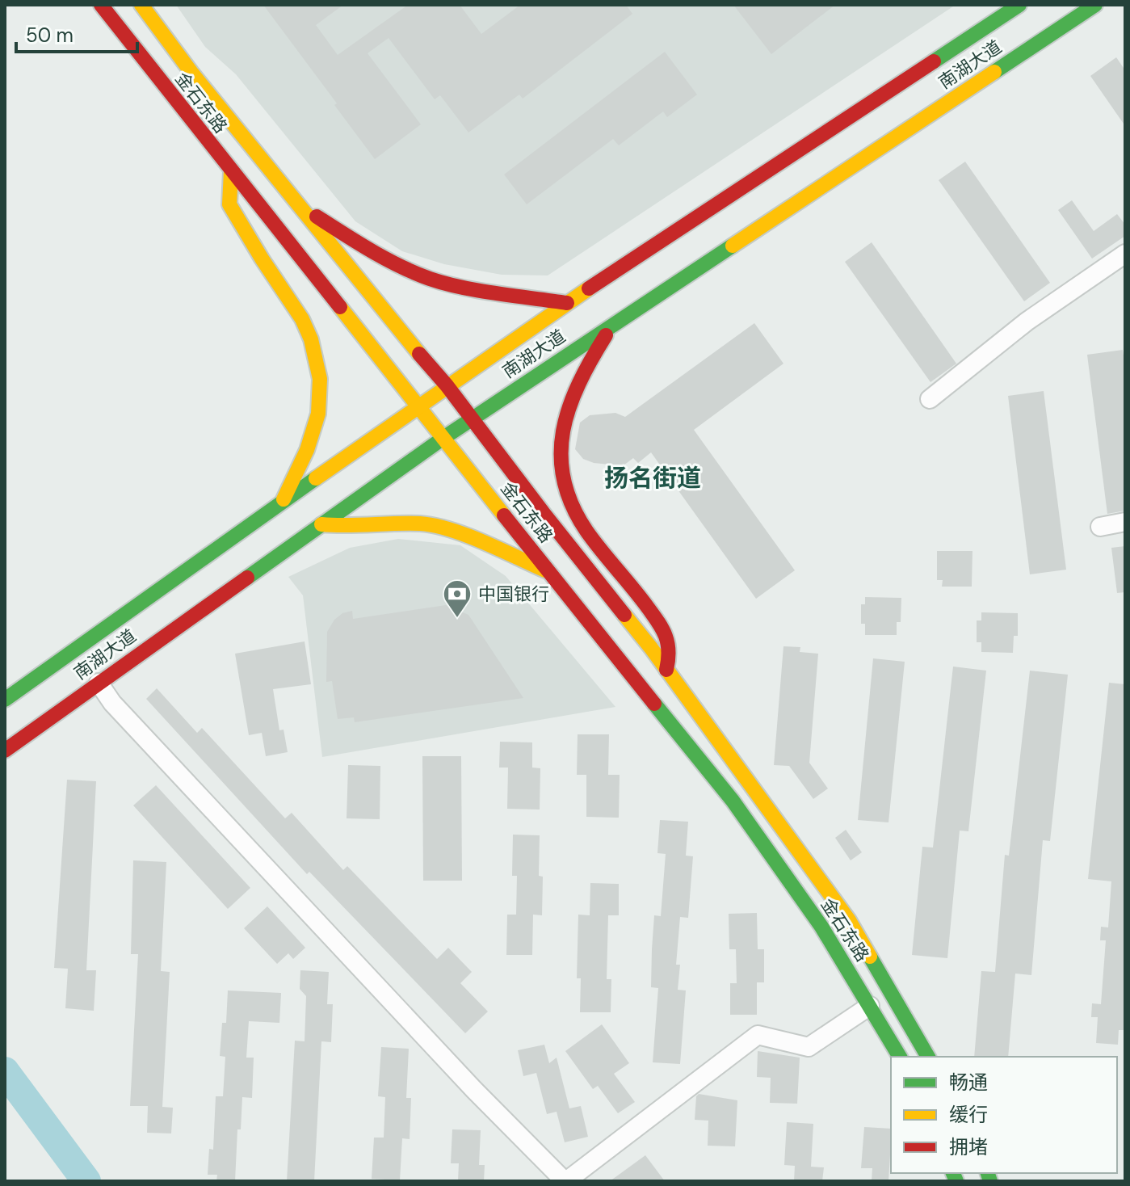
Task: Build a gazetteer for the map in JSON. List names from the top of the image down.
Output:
{
  "streets": {
    "main road": ["南湖大道", "金石东路"]
  },
  "crossings": [
    ["南湖大道", "金石东路"]
  ],
  "districts": ["扬名街道"],
  "places": {
    "bank": ["中国银行"]
  },
  "legend": ["畅通", "缓行", "拥堵"],
  "scale_bar": "50 m"
}
